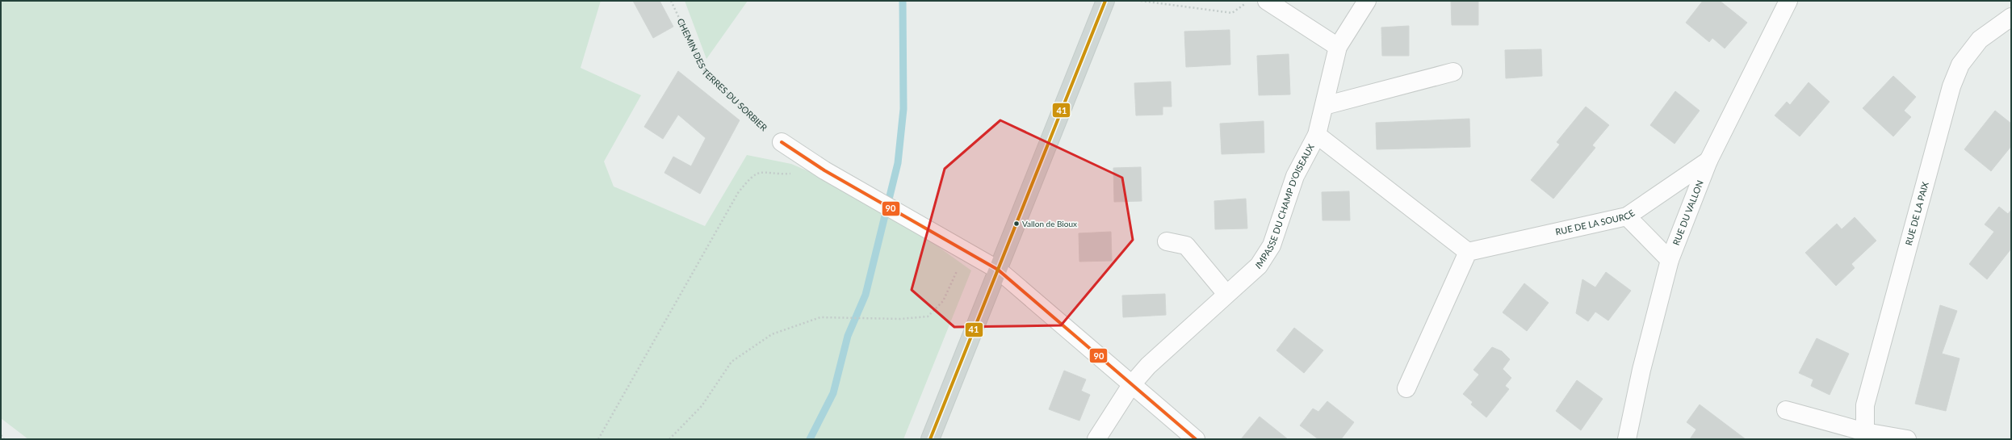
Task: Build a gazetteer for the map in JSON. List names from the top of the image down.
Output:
{
  "streets": {
    "street": [
      "IMPASSE DU CHAMP D'OISEAUX",
      "RUE DU VALLON",
      "RUE DE LA PAIX",
      "RUE DE LA SOURCE"
    ],
    "path": ["CHEMIN DES TERRES DU SORBIER"]
  },
  "crossings": [
    ["RUE DU VALLON", "RUE DE LA SOURCE"]
  ],
  "places": ["Vallon de Bioux"],
  "lines": ["transit line 41", "transit line 90"]
}
